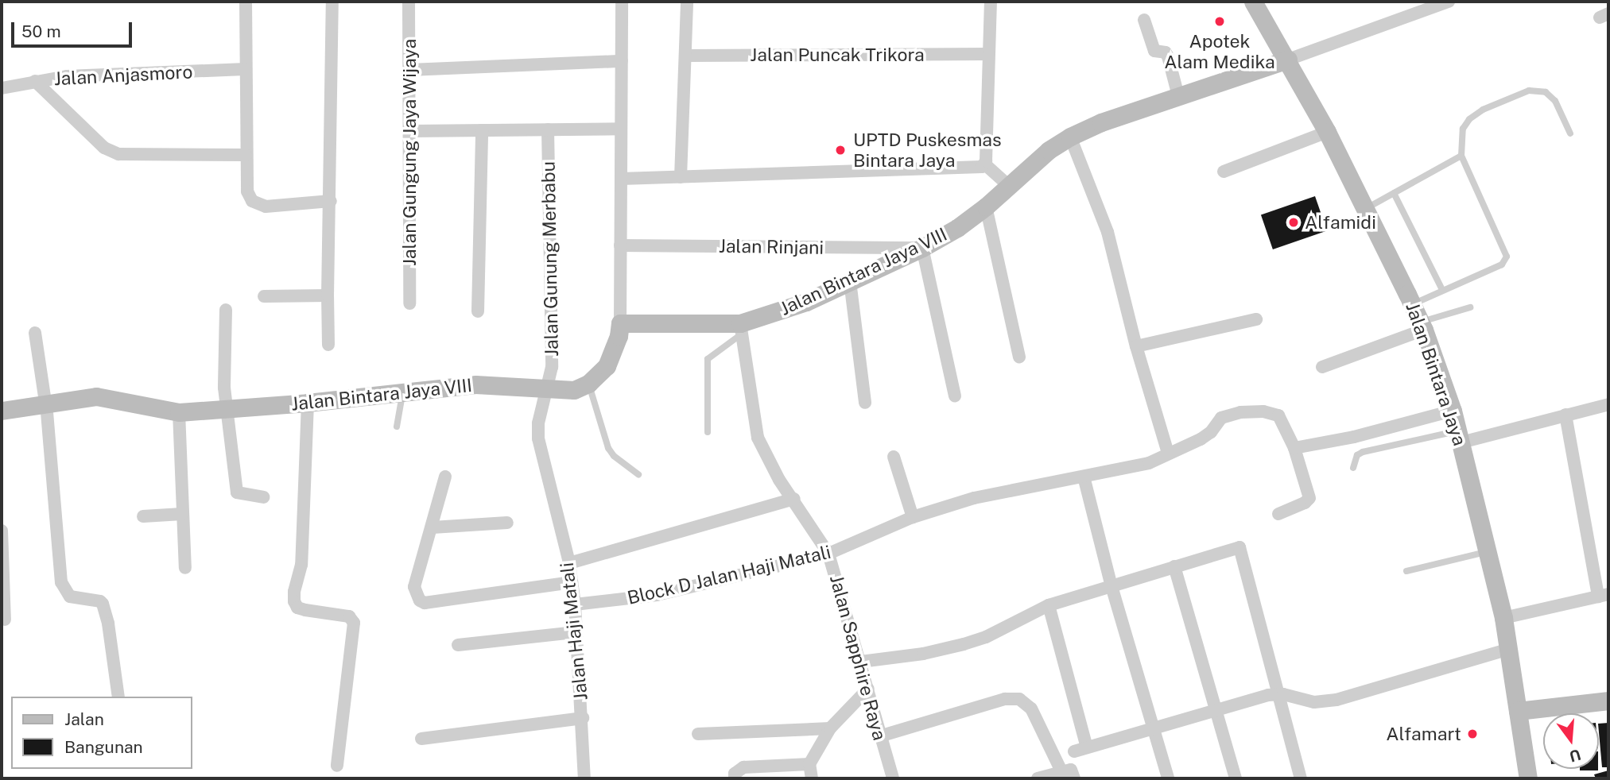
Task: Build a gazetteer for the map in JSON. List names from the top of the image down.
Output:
{
  "streets": {
    "street": [
      "Jalan Puncak Trikora",
      "Jalan Anjasmoro",
      "Jalan Gungung Jaya Wijaya",
      "Jalan Rinjani",
      "Jalan Gunung Merbabu",
      "Jalan Bintara Jaya VIII",
      "Jalan Bintara Jaya",
      "Block D Jalan Haji Matali",
      "Jalan Haji Matali",
      "Jalan Sapphire Raya"
    ]
  },
  "crossings": [
    ["Jalan Rinjani", "Jalan Bintara Jaya VIII"],
    ["Jalan Gunung Merbabu", "Jalan Bintara Jaya VIII"],
    ["Jalan Gunung Merbabu", "Jalan Haji Matali"],
    ["Jalan Bintara Jaya VIII", "Jalan Bintara Jaya"],
    ["Jalan Bintara Jaya VIII", "Jalan Haji Matali"],
    ["Jalan Bintara Jaya VIII", "Jalan Sapphire Raya"],
    ["Block D Jalan Haji Matali", "Jalan Haji Matali"],
    ["Block D Jalan Haji Matali", "Jalan Sapphire Raya"]
  ],
  "places": [
    "Apotek Alam Medika",
    "UPTD Puskesmas Bintara Jaya",
    "Alfamidi",
    "Alfamart"
  ],
  "legend": ["Jalan", "Bangunan"],
  "scale_bar": "50 m",
  "north": "bottom"
}
